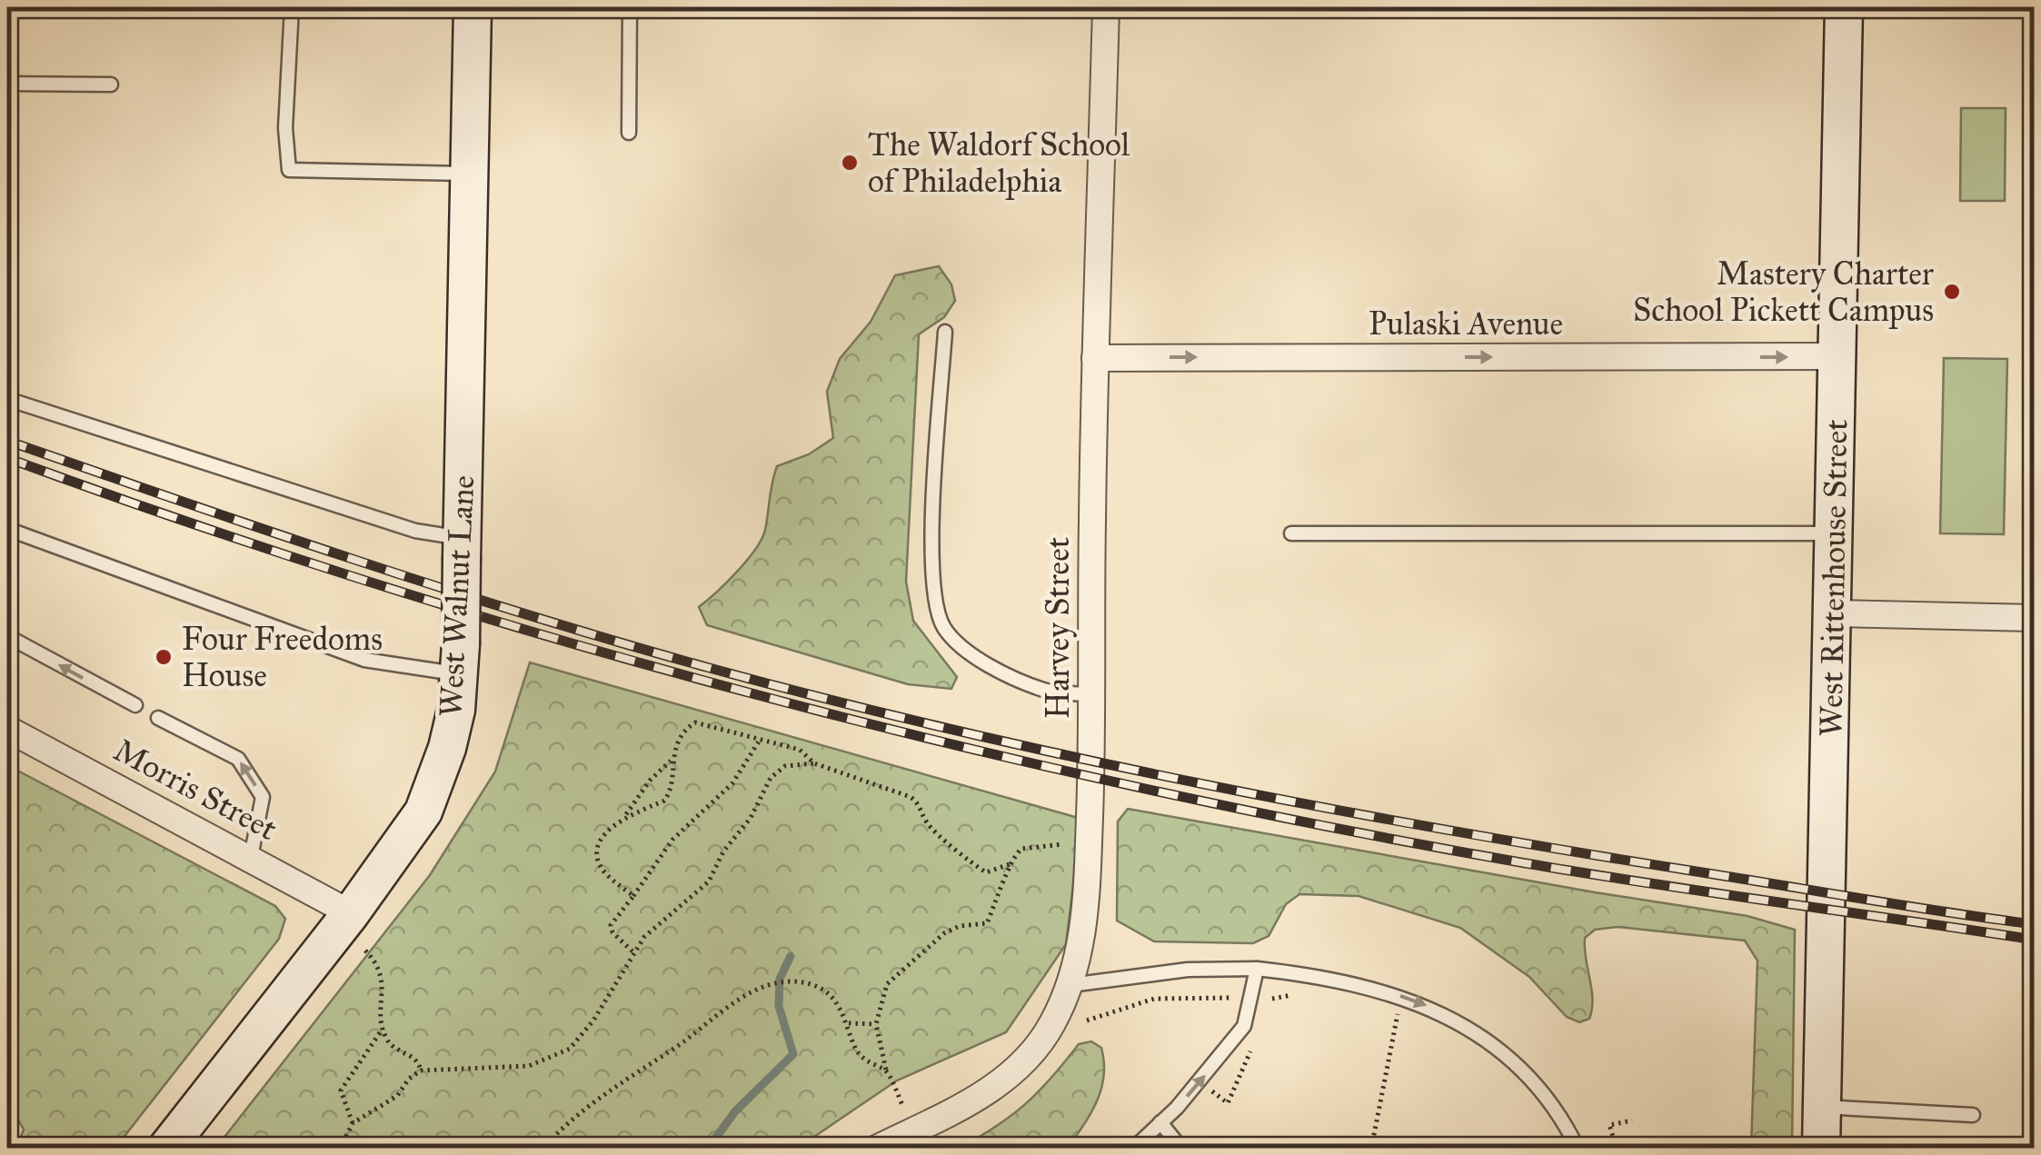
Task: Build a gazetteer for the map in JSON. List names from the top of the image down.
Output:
{
  "streets": {
    "street": [
      "Pulaski Avenue",
      "West Rittenhouse Street",
      "West Walnut Lane",
      "Harvey Street",
      "Morris Street"
    ]
  },
  "crossings": [
    ["Pulaski Avenue", "West Rittenhouse Street"],
    ["Pulaski Avenue", "Harvey Street"],
    ["West Walnut Lane", "Morris Street"]
  ],
  "one_way": ["Pulaski Avenue"],
  "places": ["The Waldorf School of Philadelphia", "Mastery Charter School Pickett Campus", "Four Freedoms House"]
}
